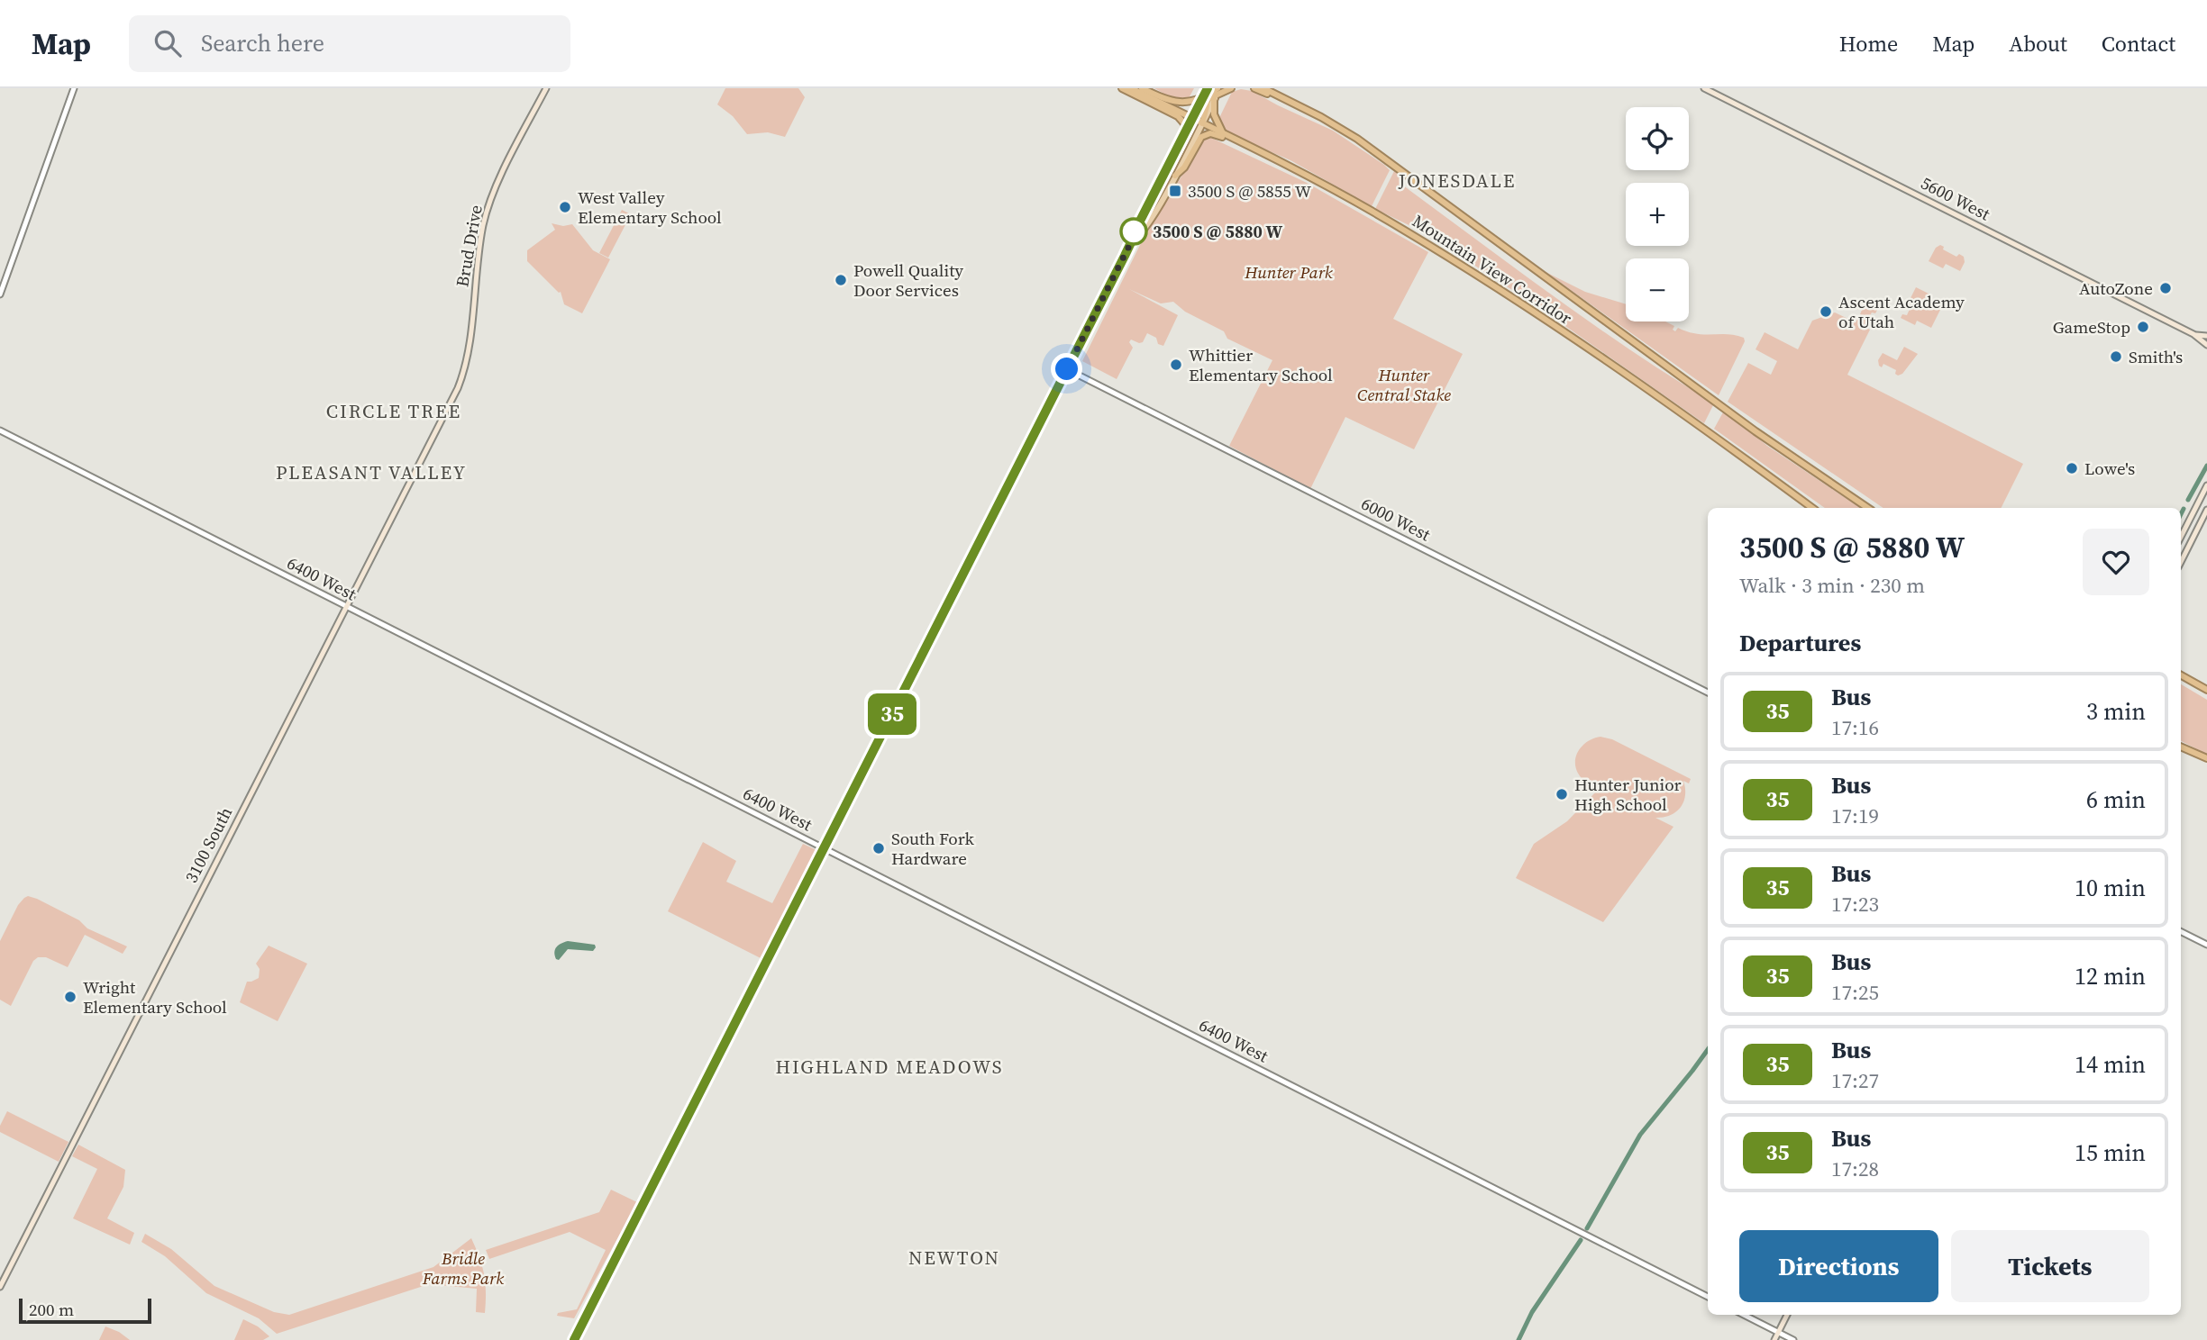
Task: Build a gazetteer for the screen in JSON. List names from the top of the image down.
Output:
{
  "streets": {
    "highway": ["Mountain View Corridor"],
    "main road": ["5600 West", "Brud Drive", "3100 South"],
    "street": ["6000 West", "6400 West"]
  },
  "crossings": [
    ["Brud Drive", "3100 South"],
    ["6400 West", "3100 South"]
  ],
  "districts": [
    "JONESDALE",
    "CIRCLE TREE",
    "PLEASANT VALLEY",
    "HIGHLAND MEADOWS",
    "NEWTON"
  ],
  "parks": ["Hunter Park", "Hunter Central Stake", "Bridle Farms Park"],
  "places": {
    "transit": ["3500 S @ 5855 W"],
    "other": [
      "West Valley Elementary School",
      "3500 S @ 5880 W",
      "Powell Quality Door Services",
      "AutoZone",
      "Ascent Academy of Utah",
      "GameStop",
      "Smith's",
      "Whittier Elementary School",
      "Lowe's",
      "Hunter Junior High School",
      "South Fork Hardware",
      "Wright Elementary School"
    ]
  },
  "lines": ["bus line 35"],
  "scale_bar": "200 m",
  "page": {
    "header": "Map",
    "search": "Search here",
    "nav": [
      "Home",
      "Map",
      "About",
      "Contact"
    ],
    "on_map": "35",
    "map_buttons": ["+", "−"],
    "heading": [
      ["3500 S @ 5880 W", "Walk · 3 min · 230 m"],
      "Departures"
    ],
    "list": [
      {
        "mark": "35",
        "name": "Bus",
        "note": "17:16",
        "value": "3 min"
      },
      {
        "mark": "35",
        "name": "Bus",
        "note": "17:19",
        "value": "6 min"
      },
      {
        "mark": "35",
        "name": "Bus",
        "note": "17:23",
        "value": "10 min"
      },
      {
        "mark": "35",
        "name": "Bus",
        "note": "17:25",
        "value": "12 min"
      },
      {
        "mark": "35",
        "name": "Bus",
        "note": "17:27",
        "value": "14 min"
      },
      {
        "mark": "35",
        "name": "Bus",
        "note": "17:28",
        "value": "15 min"
      }
    ],
    "buttons": ["Directions", "Tickets"],
    "scale": "200 m"
  }
}
